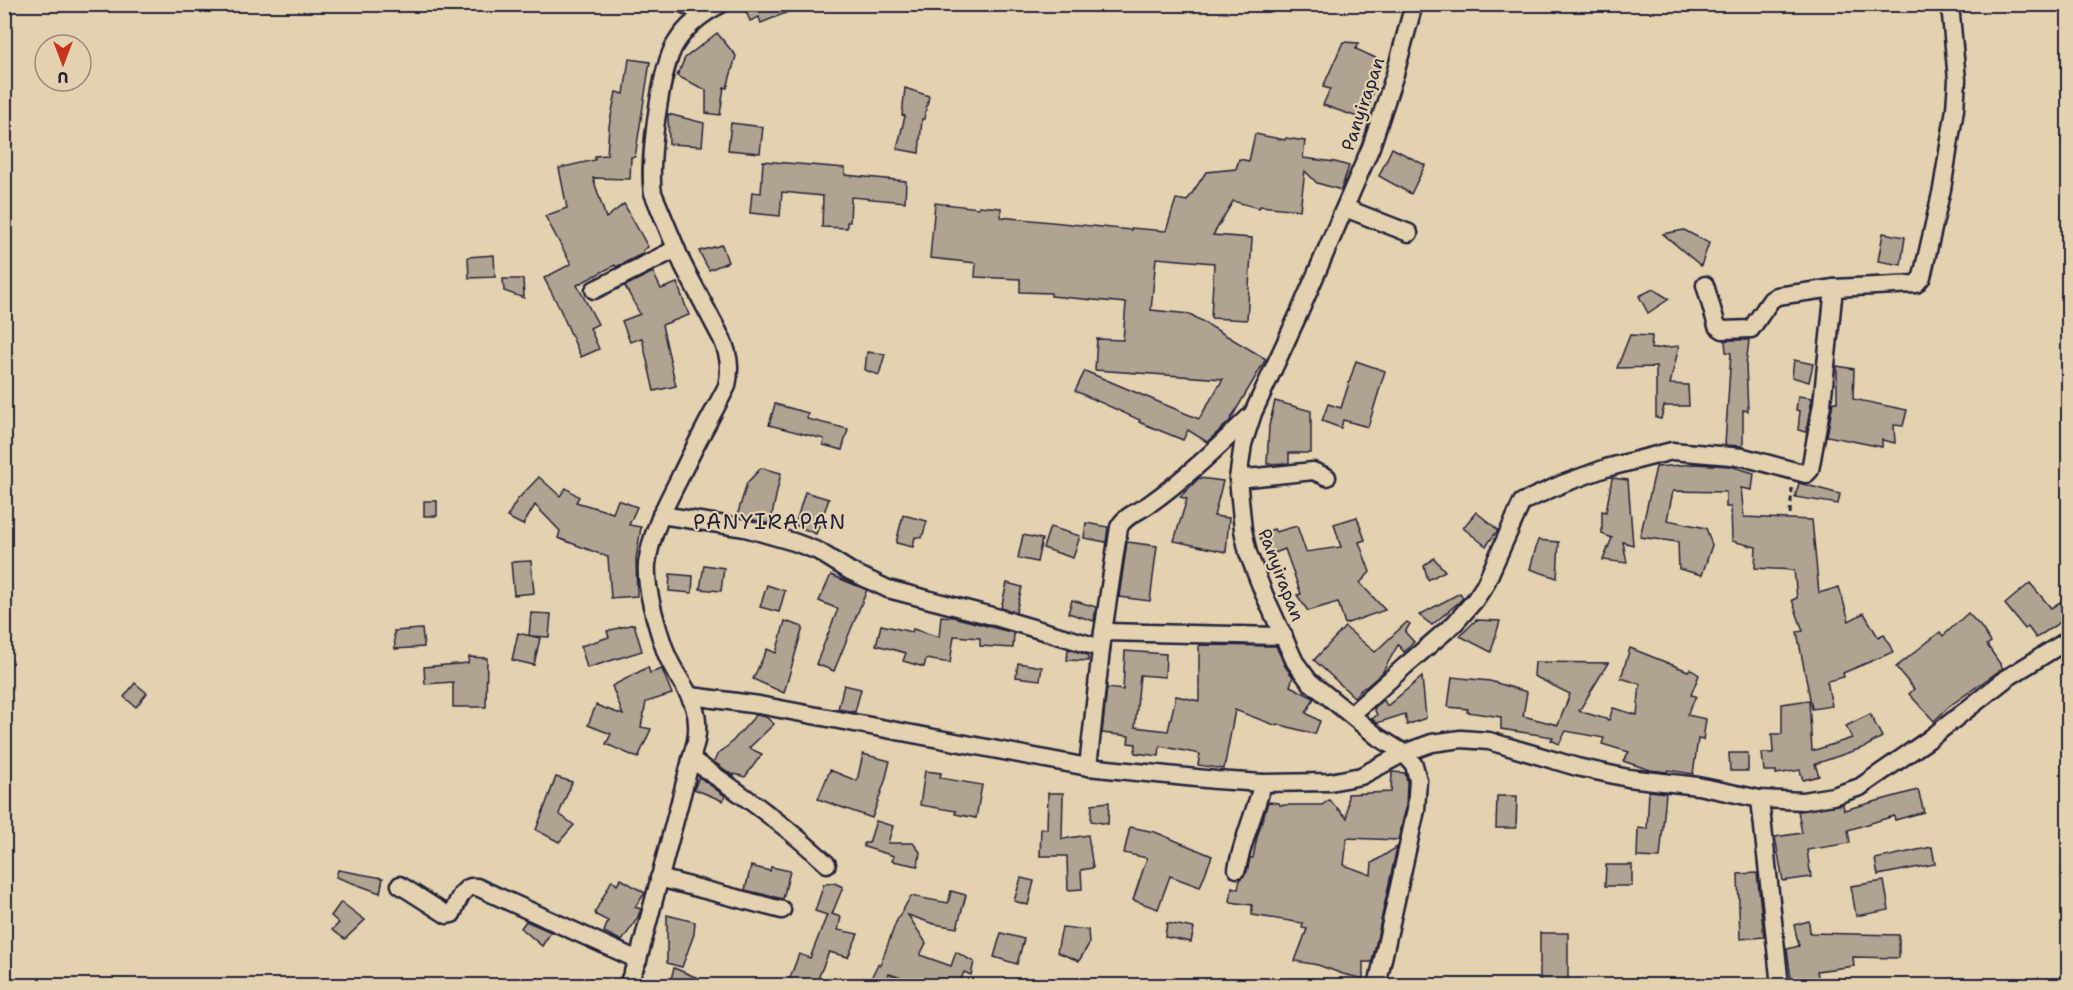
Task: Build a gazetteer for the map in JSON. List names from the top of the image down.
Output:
{
  "streets": {
    "street": ["Panyirapan"]
  },
  "districts": ["PANYIRAPAN"],
  "north": "bottom"
}
